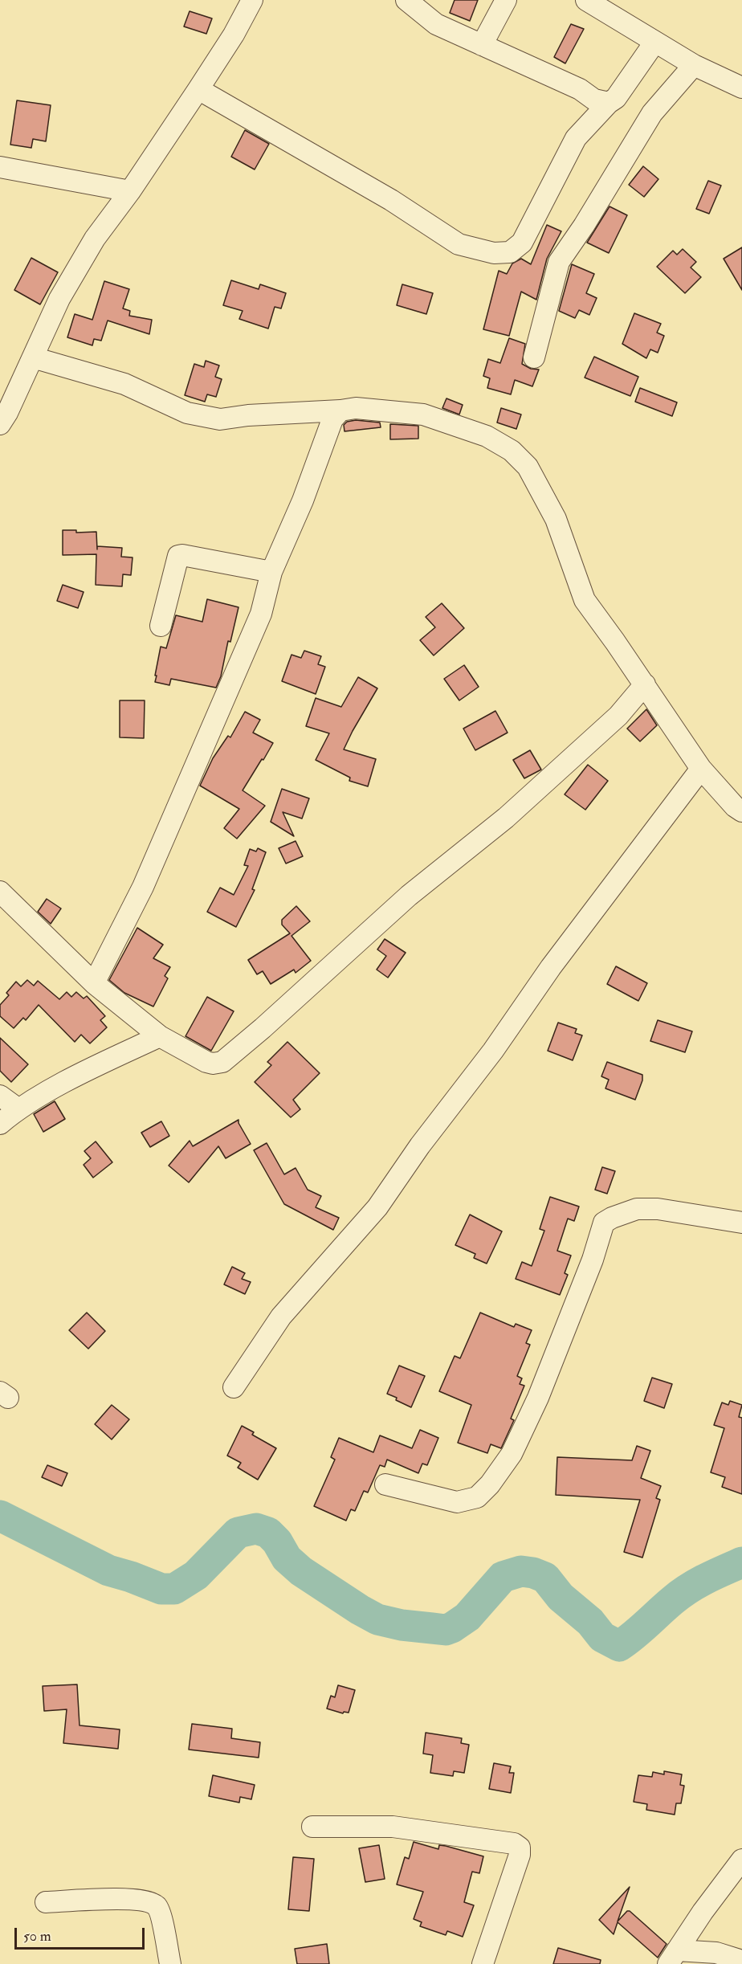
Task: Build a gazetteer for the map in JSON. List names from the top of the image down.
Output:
{
  "scale_bar": "50 m"
}
